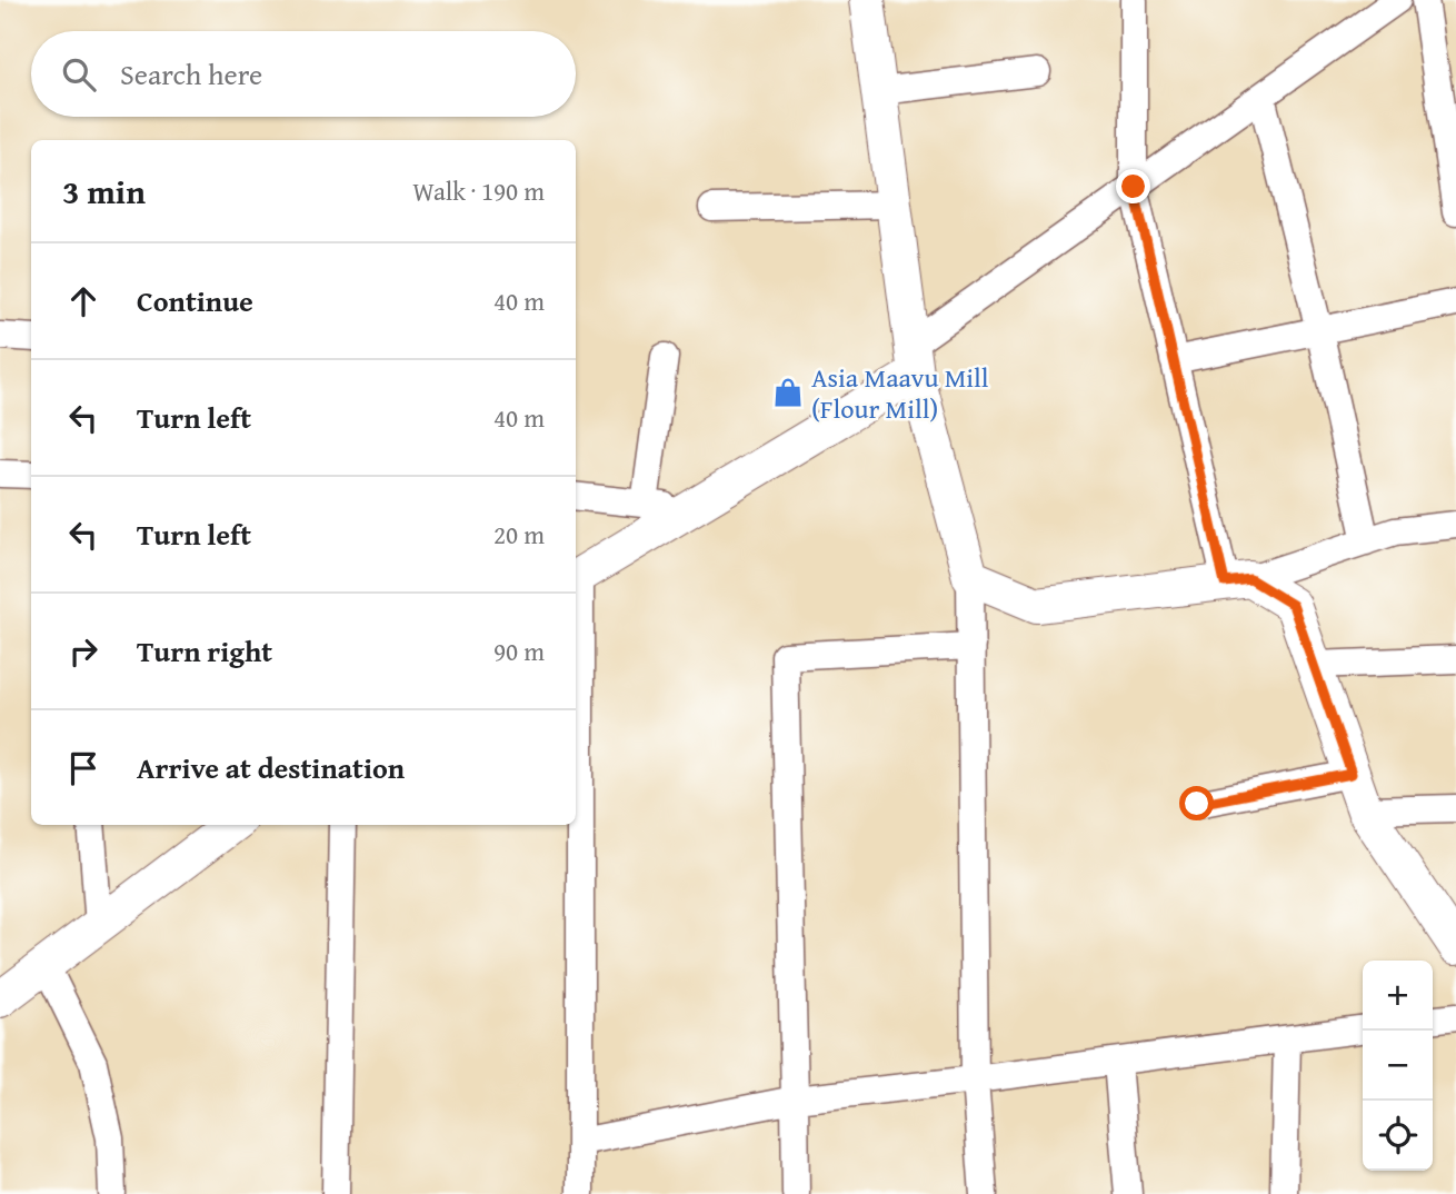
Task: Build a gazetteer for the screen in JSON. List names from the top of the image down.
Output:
{
  "places": {
    "shop": ["Asia Maavu Mill (Flour Mill)"]
  },
  "page": {
    "search": "Search here",
    "heading": ["3 min", "Walk · 190 m"],
    "list": [
      ["Continue", "40 m"],
      ["Turn left", "40 m"],
      ["Turn left", "20 m"],
      ["Turn right", "90 m"],
      "Arrive at destination"
    ],
    "map_buttons": ["+", "−"]
  }
}
